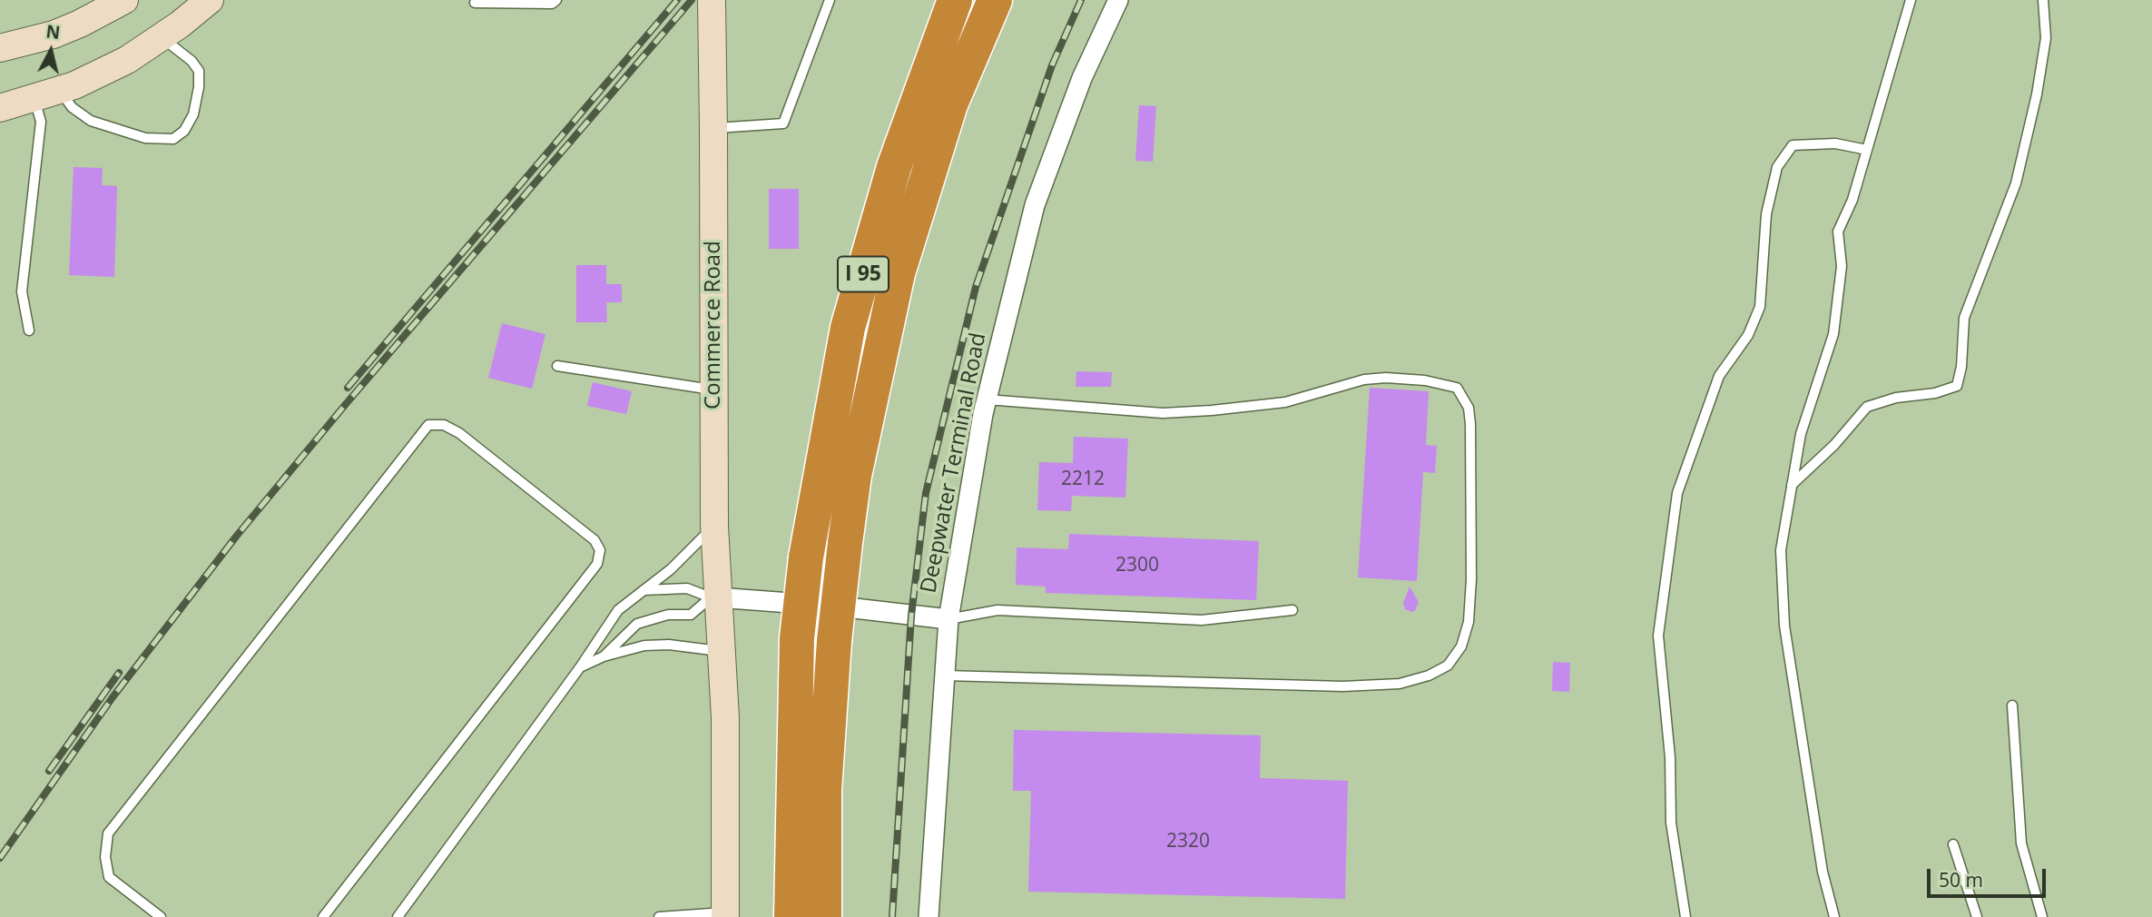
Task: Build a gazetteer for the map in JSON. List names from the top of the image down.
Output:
{
  "streets": {
    "highway": ["I 95"],
    "main road": ["Commerce Road"],
    "street": ["Deepwater Terminal Road"]
  },
  "house_numbers": ["2212", "2300", "2320"],
  "scale_bar": "50 m",
  "north": "top"
}
